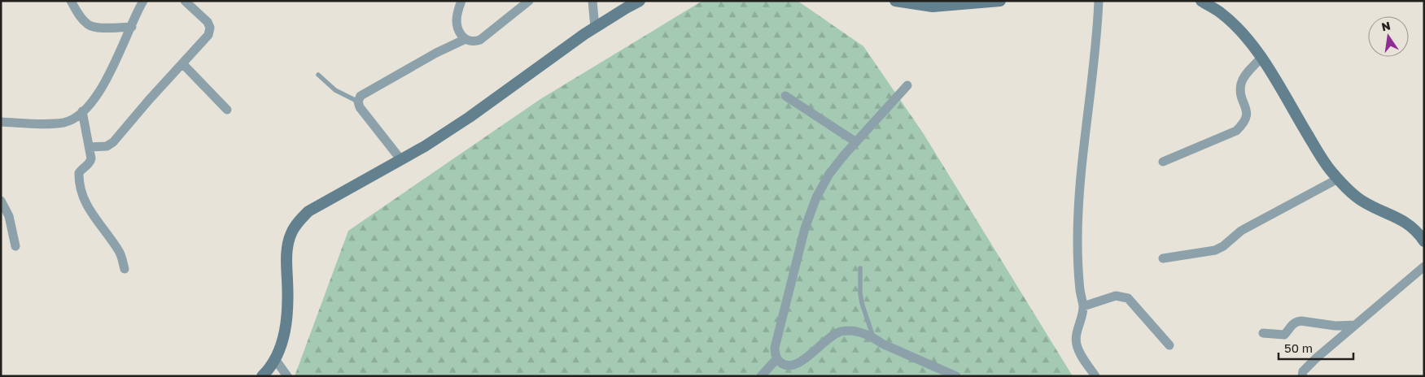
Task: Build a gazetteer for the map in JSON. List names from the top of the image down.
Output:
{
  "scale_bar": "50 m",
  "north": "top"
}
